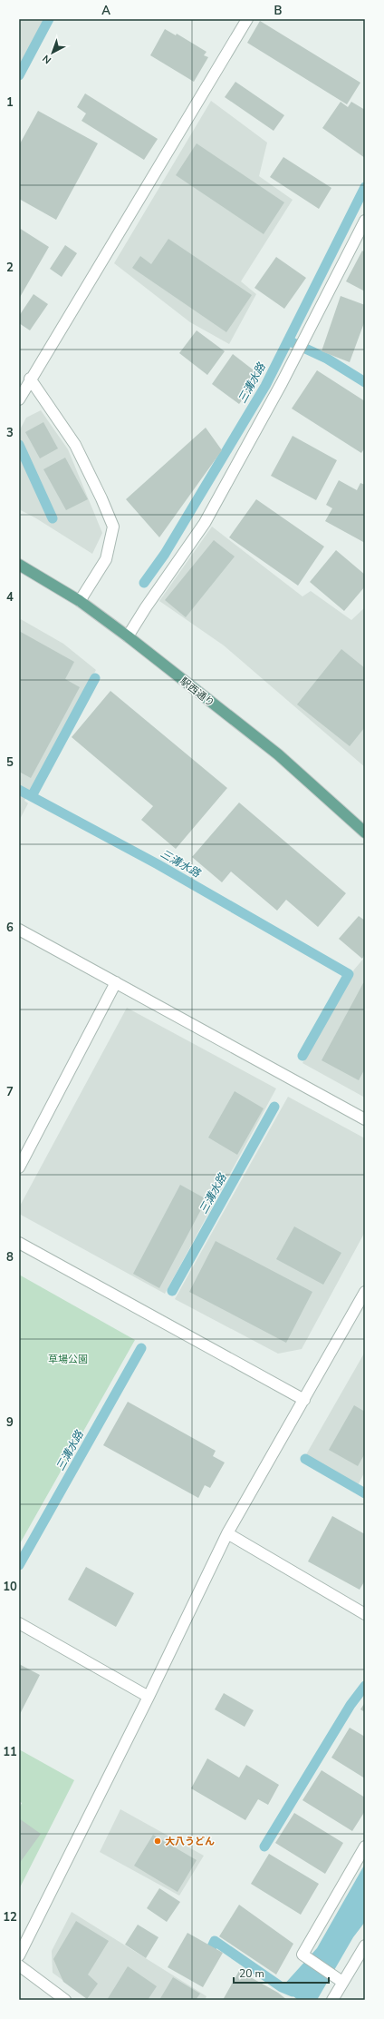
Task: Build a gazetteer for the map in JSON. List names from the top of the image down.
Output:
{
  "streets": {
    "main road": ["駅西通り"]
  },
  "water": ["三溝水路"],
  "parks": ["草場公園"],
  "places": ["大八うどん"],
  "scale_bar": "20 m",
  "north": "bottom left",
  "grid": {
    "columns": ["A", "B"],
    "rows": [
      "1",
      "2",
      "3",
      "4",
      "5",
      "6",
      "7",
      "8",
      "9",
      "10",
      "11",
      "12"
    ]
  }
}
